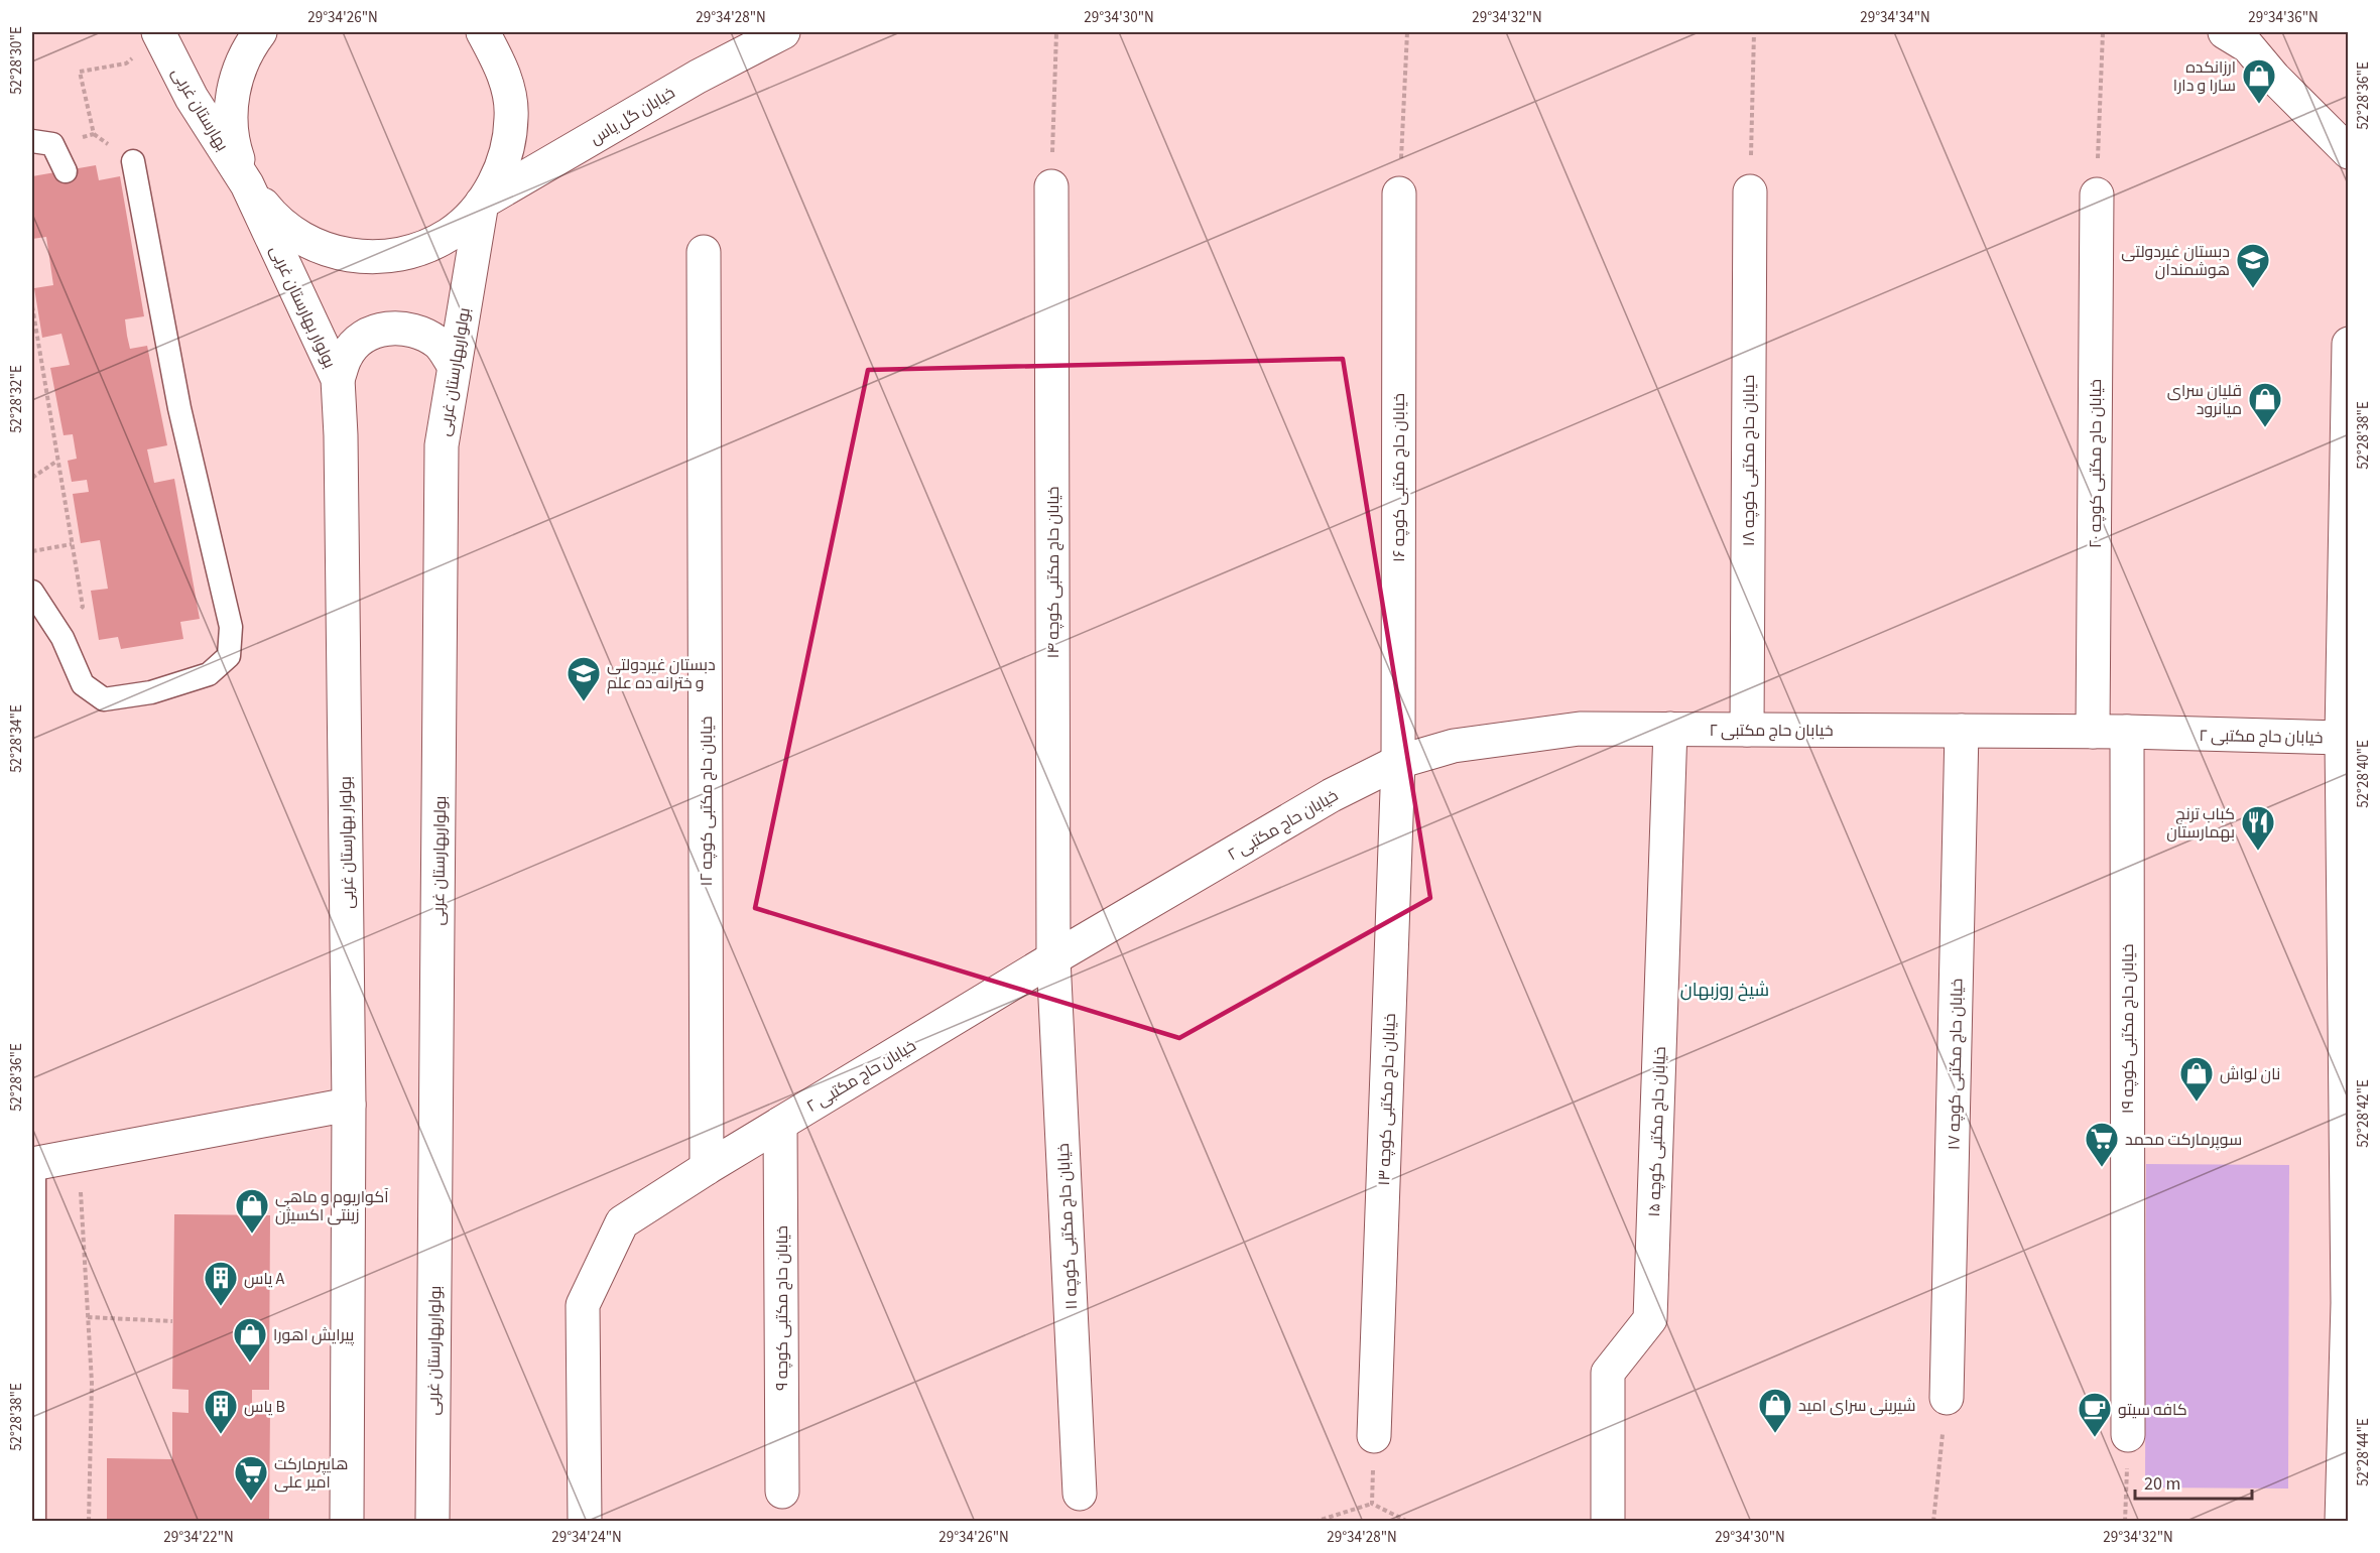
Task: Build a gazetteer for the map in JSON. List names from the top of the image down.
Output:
{
  "streets": {
    "street": [
      "بهارستان غربی",
      "خیابان گل یاس",
      "بولوار بهارستان غربی",
      "بولواربهارستان غربی",
      "خیابان حاج مکتبی کوچه ۱۸",
      "خیابان حاج مکتبی کوچه ۲۰",
      "خیابان حاج مکتبی کوچه ۱۶",
      "خیابان حاج مکتبی کوچه ۱۴",
      "خیابان حاج مکتبی ۲",
      "خیابان حاج مکتبی کوچه ۱۲",
      "خیابان حاج مکتبی کوچه ۱۹",
      "خیابان حاج مکتبی کوچه ۱۷",
      "خیابان حاج مکتبی کوچه ۱۳",
      "خیابان حاج مکتبی کوچه ۱۵",
      "خیابان حاج مکتبی کوچه ۱۱",
      "خیابان حاج مکتبی کوچه ۹"
    ]
  },
  "crossings": [
    ["بهارستان غربی", "بولوار بهارستان غربی"],
    ["خیابان گل یاس", "بولواربهارستان غربی"],
    ["خیابان حاج مکتبی کوچه ۱۸", "خیابان حاج مکتبی ۲"],
    ["خیابان حاج مکتبی کوچه ۲۰", "خیابان حاج مکتبی ۲"],
    ["خیابان حاج مکتبی کوچه ۱۶", "خیابان حاج مکتبی ۲"],
    ["خیابان حاج مکتبی کوچه ۱۶", "خیابان حاج مکتبی کوچه ۱۳"],
    ["خیابان حاج مکتبی کوچه ۱۴", "خیابان حاج مکتبی ۲"],
    ["خیابان حاج مکتبی کوچه ۱۴", "خیابان حاج مکتبی کوچه ۱۱"],
    ["خیابان حاج مکتبی ۲", "خیابان حاج مکتبی کوچه ۱۲"],
    ["خیابان حاج مکتبی ۲", "خیابان حاج مکتبی کوچه ۱۹"],
    ["خیابان حاج مکتبی ۲", "خیابان حاج مکتبی کوچه ۱۷"],
    ["خیابان حاج مکتبی ۲", "خیابان حاج مکتبی کوچه ۱۳"],
    ["خیابان حاج مکتبی ۲", "خیابان حاج مکتبی کوچه ۱۵"],
    ["خیابان حاج مکتبی ۲", "خیابان حاج مکتبی کوچه ۱۱"],
    ["خیابان حاج مکتبی ۲", "خیابان حاج مکتبی کوچه ۹"]
  ],
  "districts": ["شیخ روزبهان"],
  "places": {
    "shop": [
      "ارزانکده سارا و دارا",
      "قلیان سرای میانرود",
      "نان لواش",
      "آکواریوم و ماهی زینتی اکسیژن",
      "پیرایش اهورا",
      "شیرینی سرای امید"
    ],
    "school or university": ["دبستان غیردولتی هوشمندان", "دبستان غیردولتی و خترانه ده علم"],
    "restaurant": ["کباب ترنج بهمارستان"],
    "supermarket": ["سوپرمارکت محمد", "هایپرمارکت امیر علی"],
    "building": ["یاس A", "یاس B"],
    "cafe": ["کافه سیتو"]
  },
  "scale_bar": "20 m",
  "coordinates": [
    "29°34'26\"N",
    "29°34'28\"N",
    "29°34'30\"N",
    "29°34'32\"N",
    "29°34'34\"N",
    "29°34'36\"N",
    "52°28'30\"E",
    "52°28'36\"E",
    "52°28'32\"E",
    "52°28'38\"E",
    "52°28'34\"E",
    "52°28'40\"E",
    "52°28'42\"E",
    "52°28'44\"E",
    "29°34'22\"N",
    "29°34'24\"N"
  ]
}
